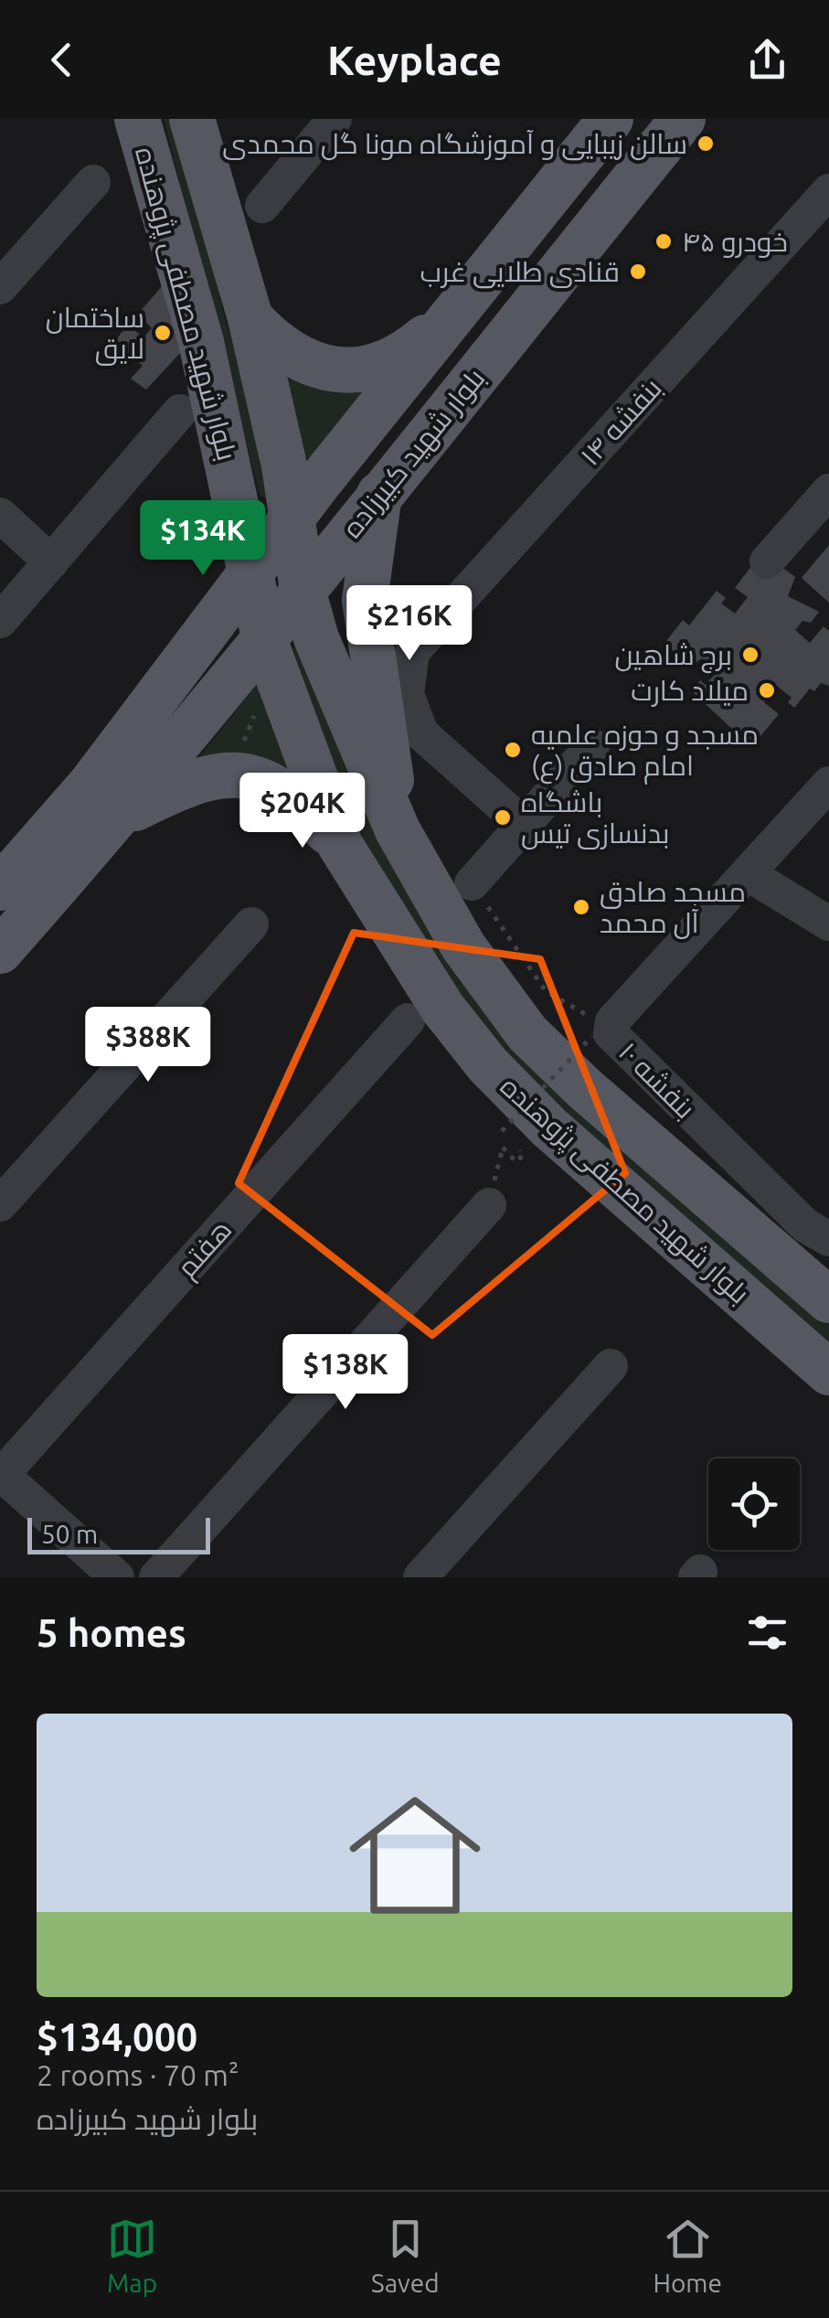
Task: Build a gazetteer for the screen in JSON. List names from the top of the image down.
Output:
{
  "streets": {
    "main road": ["بلوار شهید مصطفی پژوهنده", "بلوار شهید کبیرزاده"],
    "street": ["بنفشه ۱۴", "بنفشه ۱۰", "هفتم"]
  },
  "crossings": [
    ["بلوار شهید مصطفی پژوهنده", "بلوار شهید کبیرزاده"]
  ],
  "places": [
    "سالن زیبایی و آموزشگاه مونا گل محمدی",
    "خودرو ۴۵",
    "قنادی طلایی غرب",
    "ساختمان لایق",
    "برج شاهین",
    "میلاد کارت",
    "مسجد و حوزه علمیه امام صادق (ع)",
    "باشگاه بدنسازی تیس",
    "مسجد صادق آل محمد"
  ],
  "scale_bar": "50 m",
  "page": {
    "header": "Keyplace",
    "price": [
      "$134K",
      "$216K",
      "$204K",
      "$388K",
      "$138K"
    ],
    "scale": "50 m",
    "heading": "5 homes",
    "list": [
      {
        "name": "$134,000",
        "note": "2 rooms · 70 m² · بلوار شهید کبیرزاده"
      }
    ],
    "tabs": ["Map", "Saved", "Home"]
  }
}
